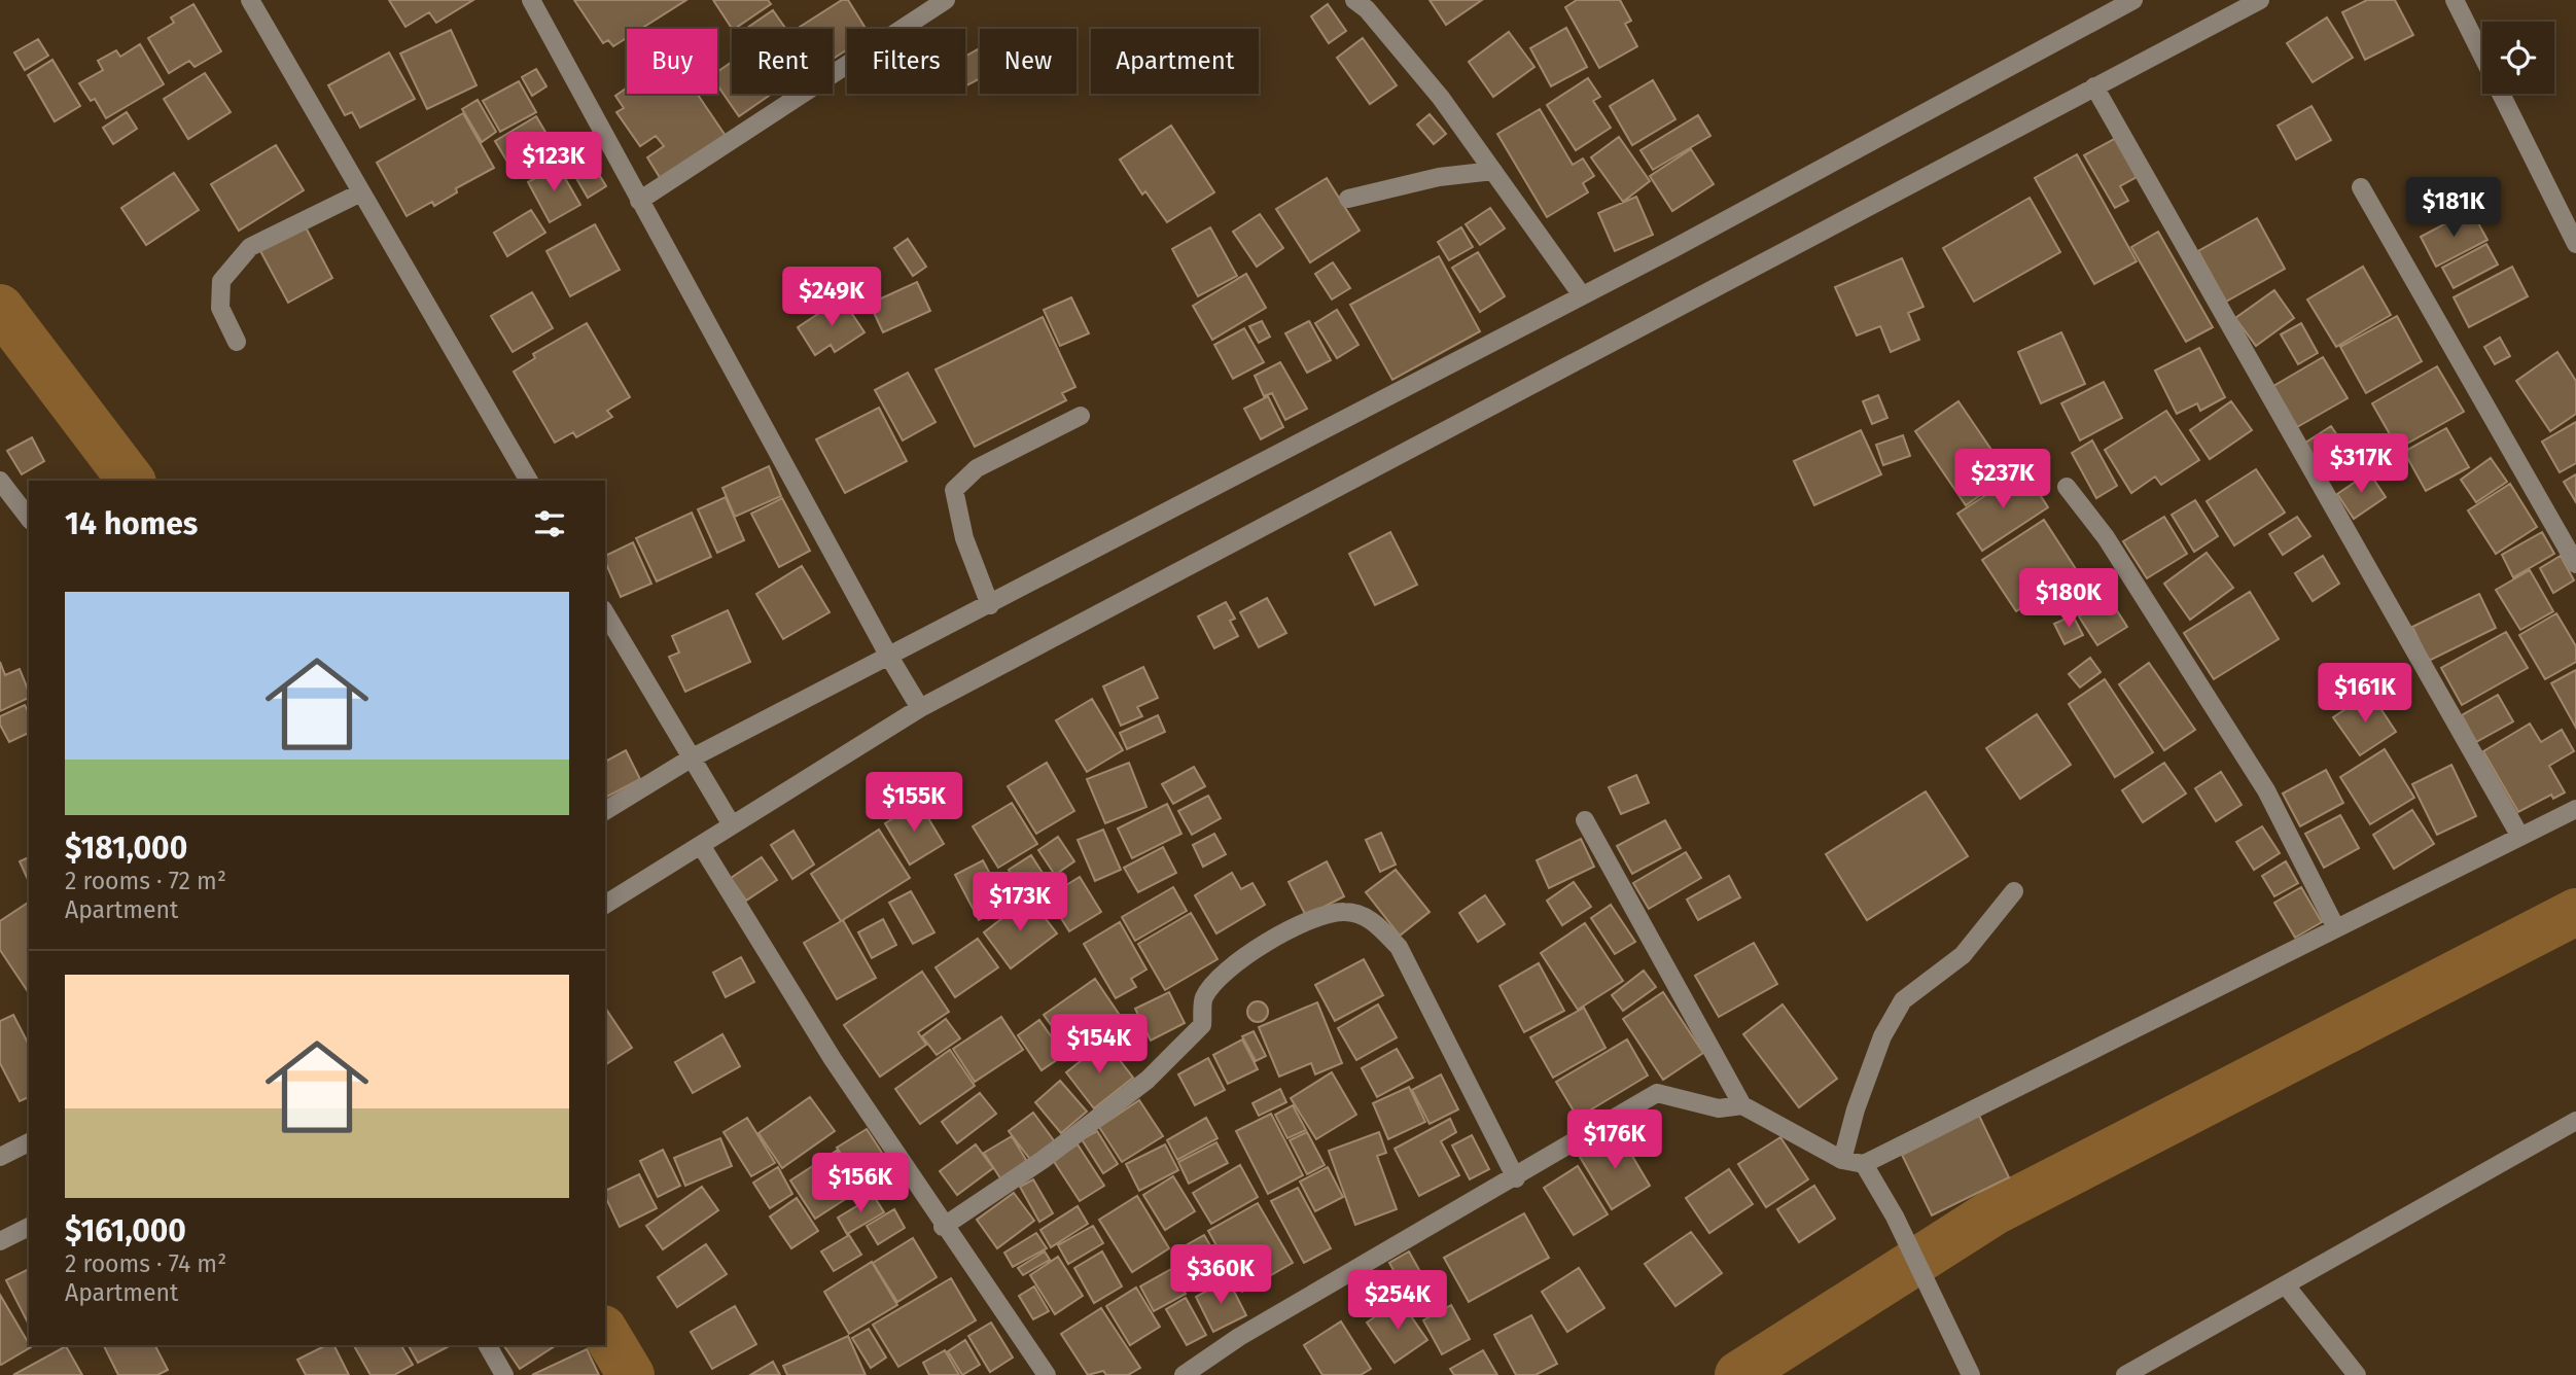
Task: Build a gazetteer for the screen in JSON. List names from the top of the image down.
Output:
{
  "page": {
    "chip": [
      "Buy",
      "Rent",
      "Filters",
      "New",
      "Apartment"
    ],
    "price": [
      "$123K",
      "$181K",
      "$249K",
      "$317K",
      "$237K",
      "$180K",
      "$161K",
      "$155K",
      "$173K",
      "$154K",
      "$176K",
      "$156K",
      "$360K",
      "$254K"
    ],
    "heading": "14 homes",
    "list": [
      {
        "name": "$181,000",
        "note": "2 rooms · 72 m² · Apartment"
      },
      {
        "name": "$161,000",
        "note": "2 rooms · 74 m² · Apartment"
      }
    ]
  }
}
